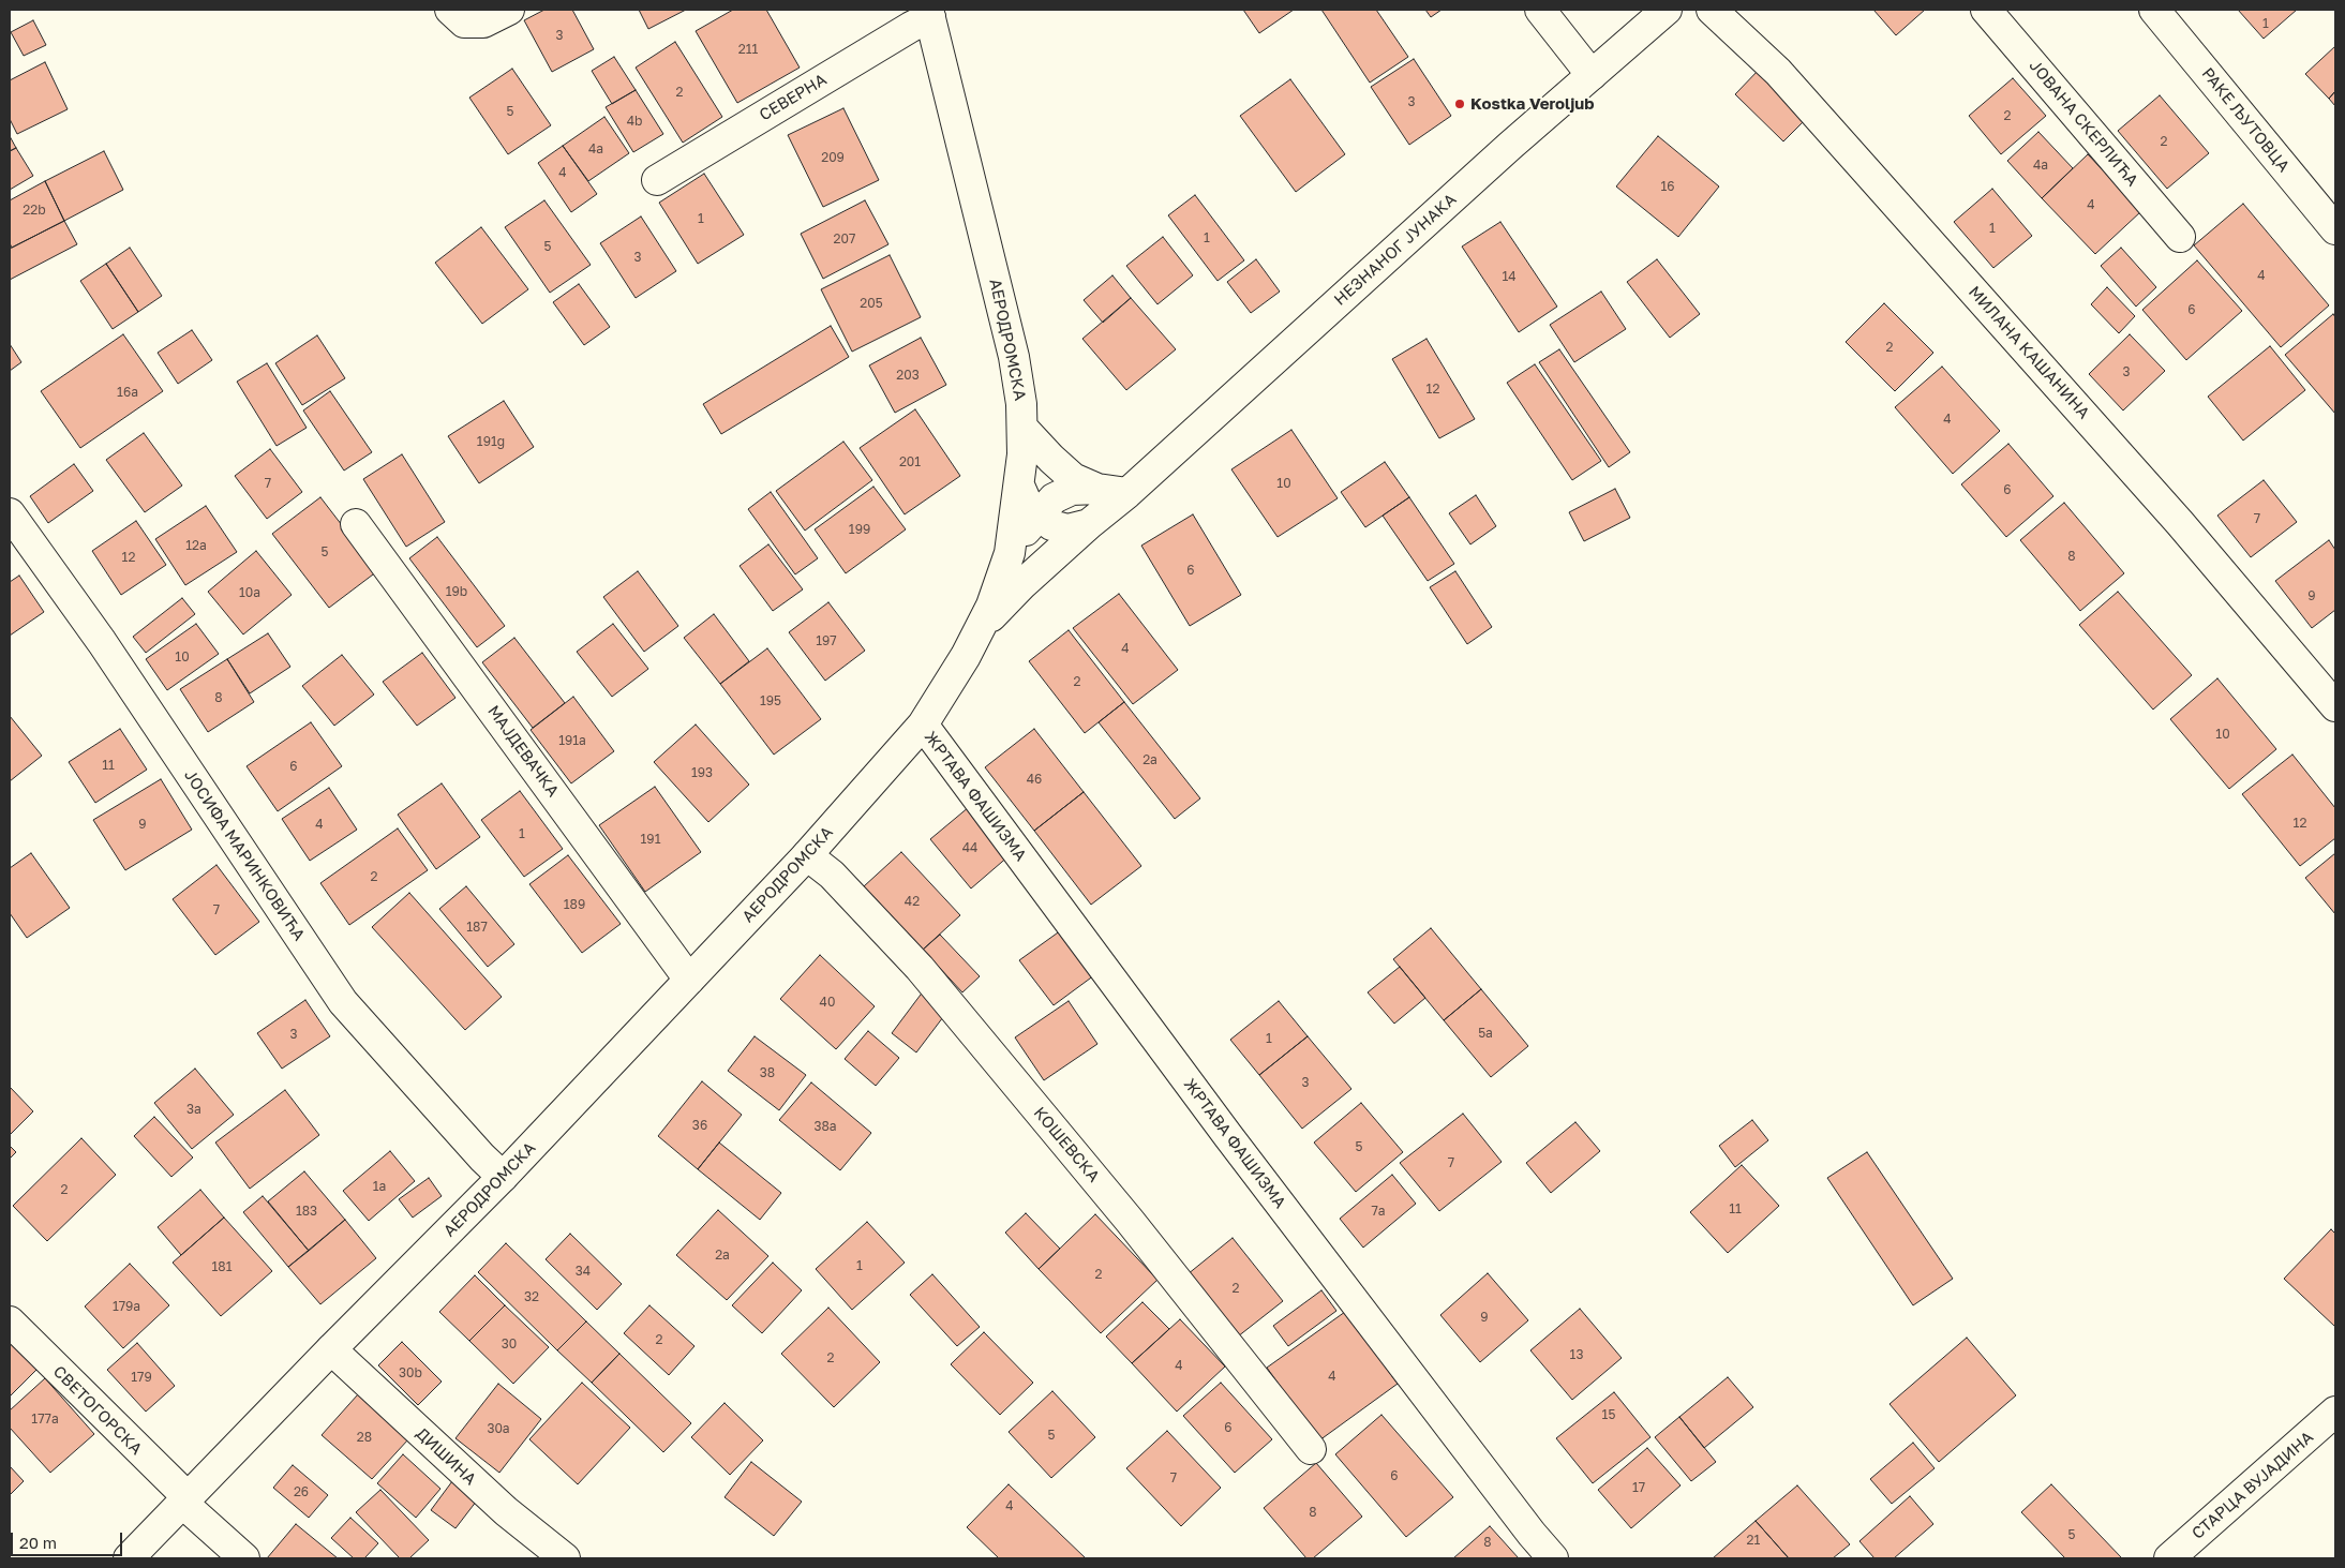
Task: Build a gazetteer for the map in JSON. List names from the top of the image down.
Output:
{
  "streets": {
    "street": [
      "СЕВЕРНА",
      "РАКЕ ЉУТОВЦА",
      "ЈОВАНА СКЕРЛИЋА",
      "НЕЗНАНОГ ЈУНАКА",
      "АЕРОДРОМСКА",
      "МИЛАНА КАШАНИНА",
      "МАЈДЕВАЧКА",
      "ЖРТАВА ФАШИЗМА",
      "ЈОСИФА МАРИНКОВИЋА",
      "КОШЕВСКА",
      "СВЕТОГОРСКА",
      "ДИШИНА",
      "СТАРЦА ВУЈАДИНА"
    ]
  },
  "crossings": [
    ["СЕВЕРНА", "АЕРОДРОМСКА"],
    ["НЕЗНАНОГ ЈУНАКА", "АЕРОДРОМСКА"],
    ["АЕРОДРОМСКА", "МАЈДЕВАЧКА"],
    ["АЕРОДРОМСКА", "ЖРТАВА ФАШИЗМА"],
    ["АЕРОДРОМСКА", "ЈОСИФА МАРИНКОВИЋА"],
    ["АЕРОДРОМСКА", "КОШЕВСКА"],
    ["АЕРОДРОМСКА", "СВЕТОГОРСКА"],
    ["АЕРОДРОМСКА", "ДИШИНА"]
  ],
  "places": ["Kostka Veroljub"],
  "house_numbers": [
    "1",
    "3",
    "211",
    "2",
    "3",
    "5",
    "2",
    "4b",
    "2",
    "4a",
    "209",
    "4a",
    "4",
    "16",
    "4",
    "22b",
    "1",
    "1",
    "1",
    "207",
    "5",
    "3",
    "4",
    "14",
    "205",
    "6",
    "2",
    "3",
    "203",
    "12",
    "16a",
    "4",
    "191g",
    "201",
    "7",
    "10",
    "6",
    "7",
    "199",
    "12a",
    "5",
    "8",
    "12",
    "6",
    "19b",
    "10a",
    "9",
    "197",
    "4",
    "10",
    "2",
    "8",
    "195",
    "10",
    "191a",
    "2a",
    "11",
    "6",
    "193",
    "46",
    "12",
    "9",
    "4",
    "1",
    "191",
    "44",
    "2",
    "42",
    "189",
    "7",
    "187",
    "40",
    "5a",
    "3",
    "1",
    "38",
    "3",
    "3a",
    "36",
    "38a",
    "5",
    "7",
    "1a",
    "2",
    "11",
    "183",
    "7a",
    "2a",
    "1",
    "181",
    "34",
    "2",
    "2",
    "32",
    "179a",
    "9",
    "2",
    "30",
    "13",
    "2",
    "4",
    "30b",
    "4",
    "179",
    "15",
    "177a",
    "6",
    "30a",
    "5",
    "28",
    "6",
    "7",
    "17",
    "26",
    "4",
    "8",
    "5",
    "21",
    "8"
  ],
  "scale_bar": "20 m"
}
